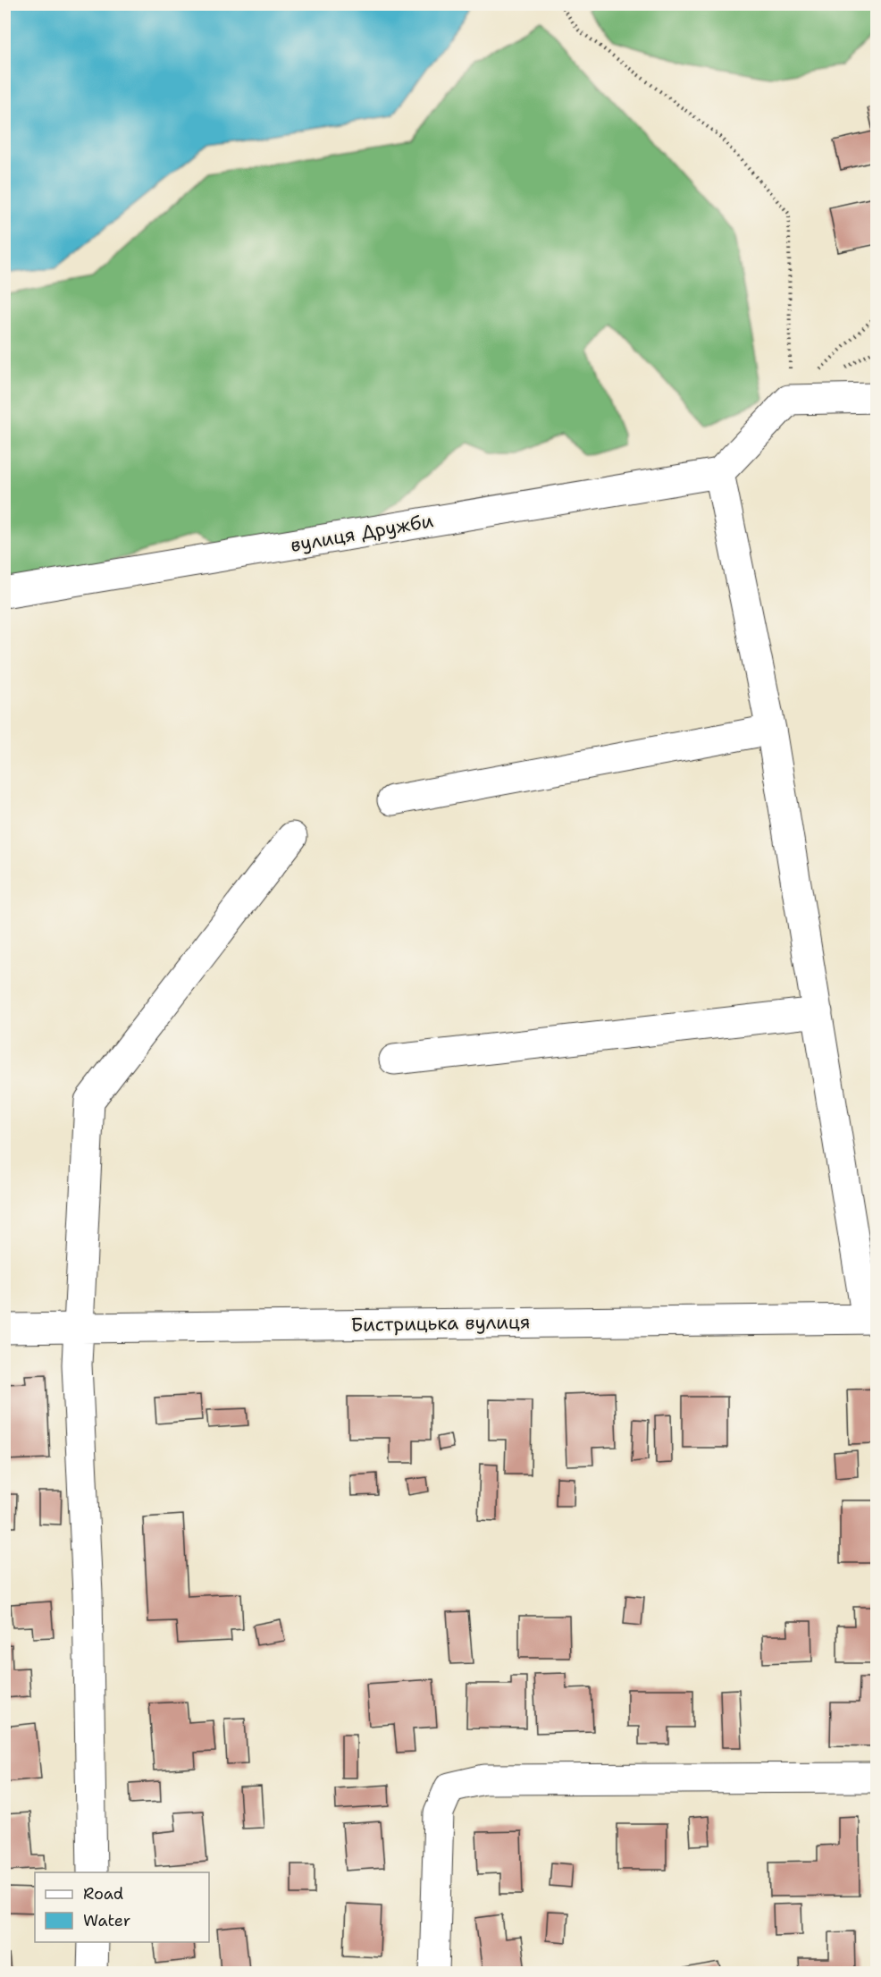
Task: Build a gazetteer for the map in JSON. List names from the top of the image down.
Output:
{
  "streets": {
    "street": ["вулиця Дружби", "Бистрицька вулиця"]
  },
  "legend": ["Road", "Water"]
}
